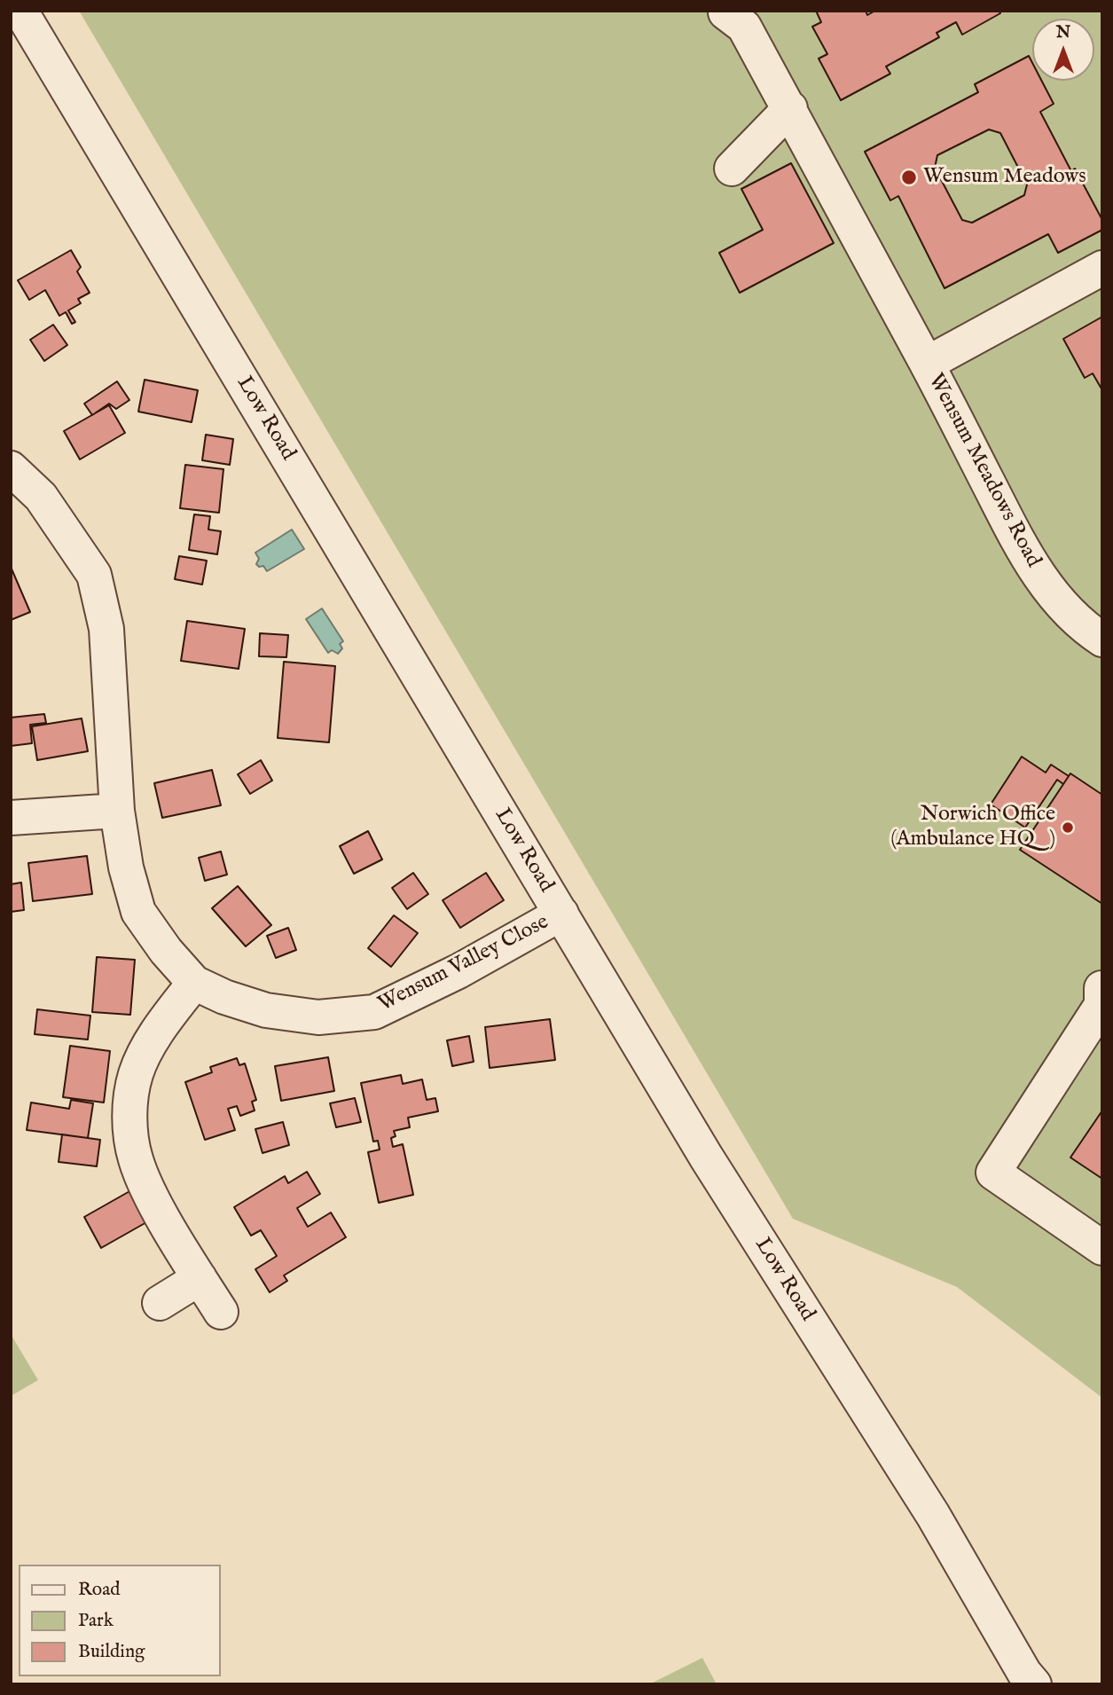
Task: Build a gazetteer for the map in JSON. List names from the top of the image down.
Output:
{
  "streets": {
    "street": ["Low Road", "Wensum Meadows Road", "Wensum Valley Close"]
  },
  "crossings": [
    ["Low Road", "Wensum Valley Close"]
  ],
  "places": ["Wensum Meadows", "Norwich Office (Ambulance HQ)"],
  "legend": ["Road", "Park", "Building"],
  "north": "top"
}
